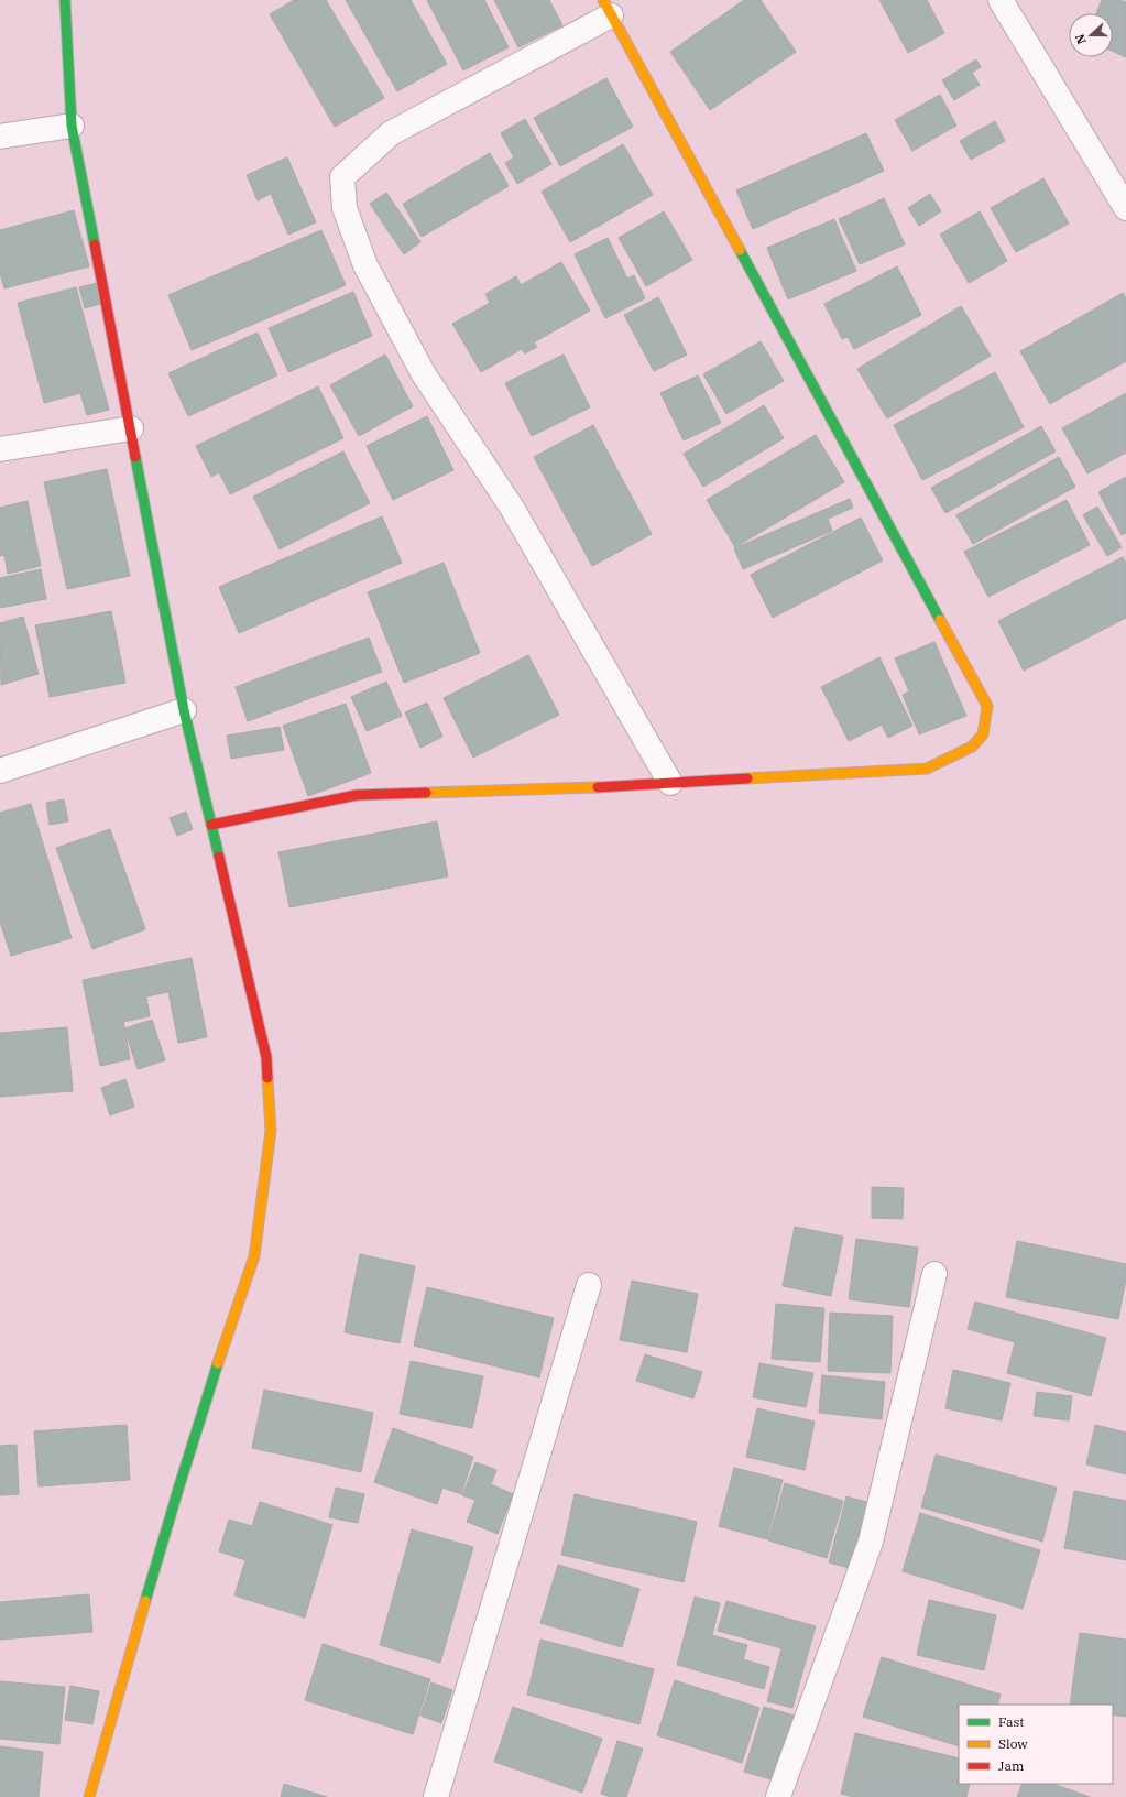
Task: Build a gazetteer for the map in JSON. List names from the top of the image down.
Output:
{
  "legend": ["Fast", "Slow", "Jam"],
  "north": "left"
}
